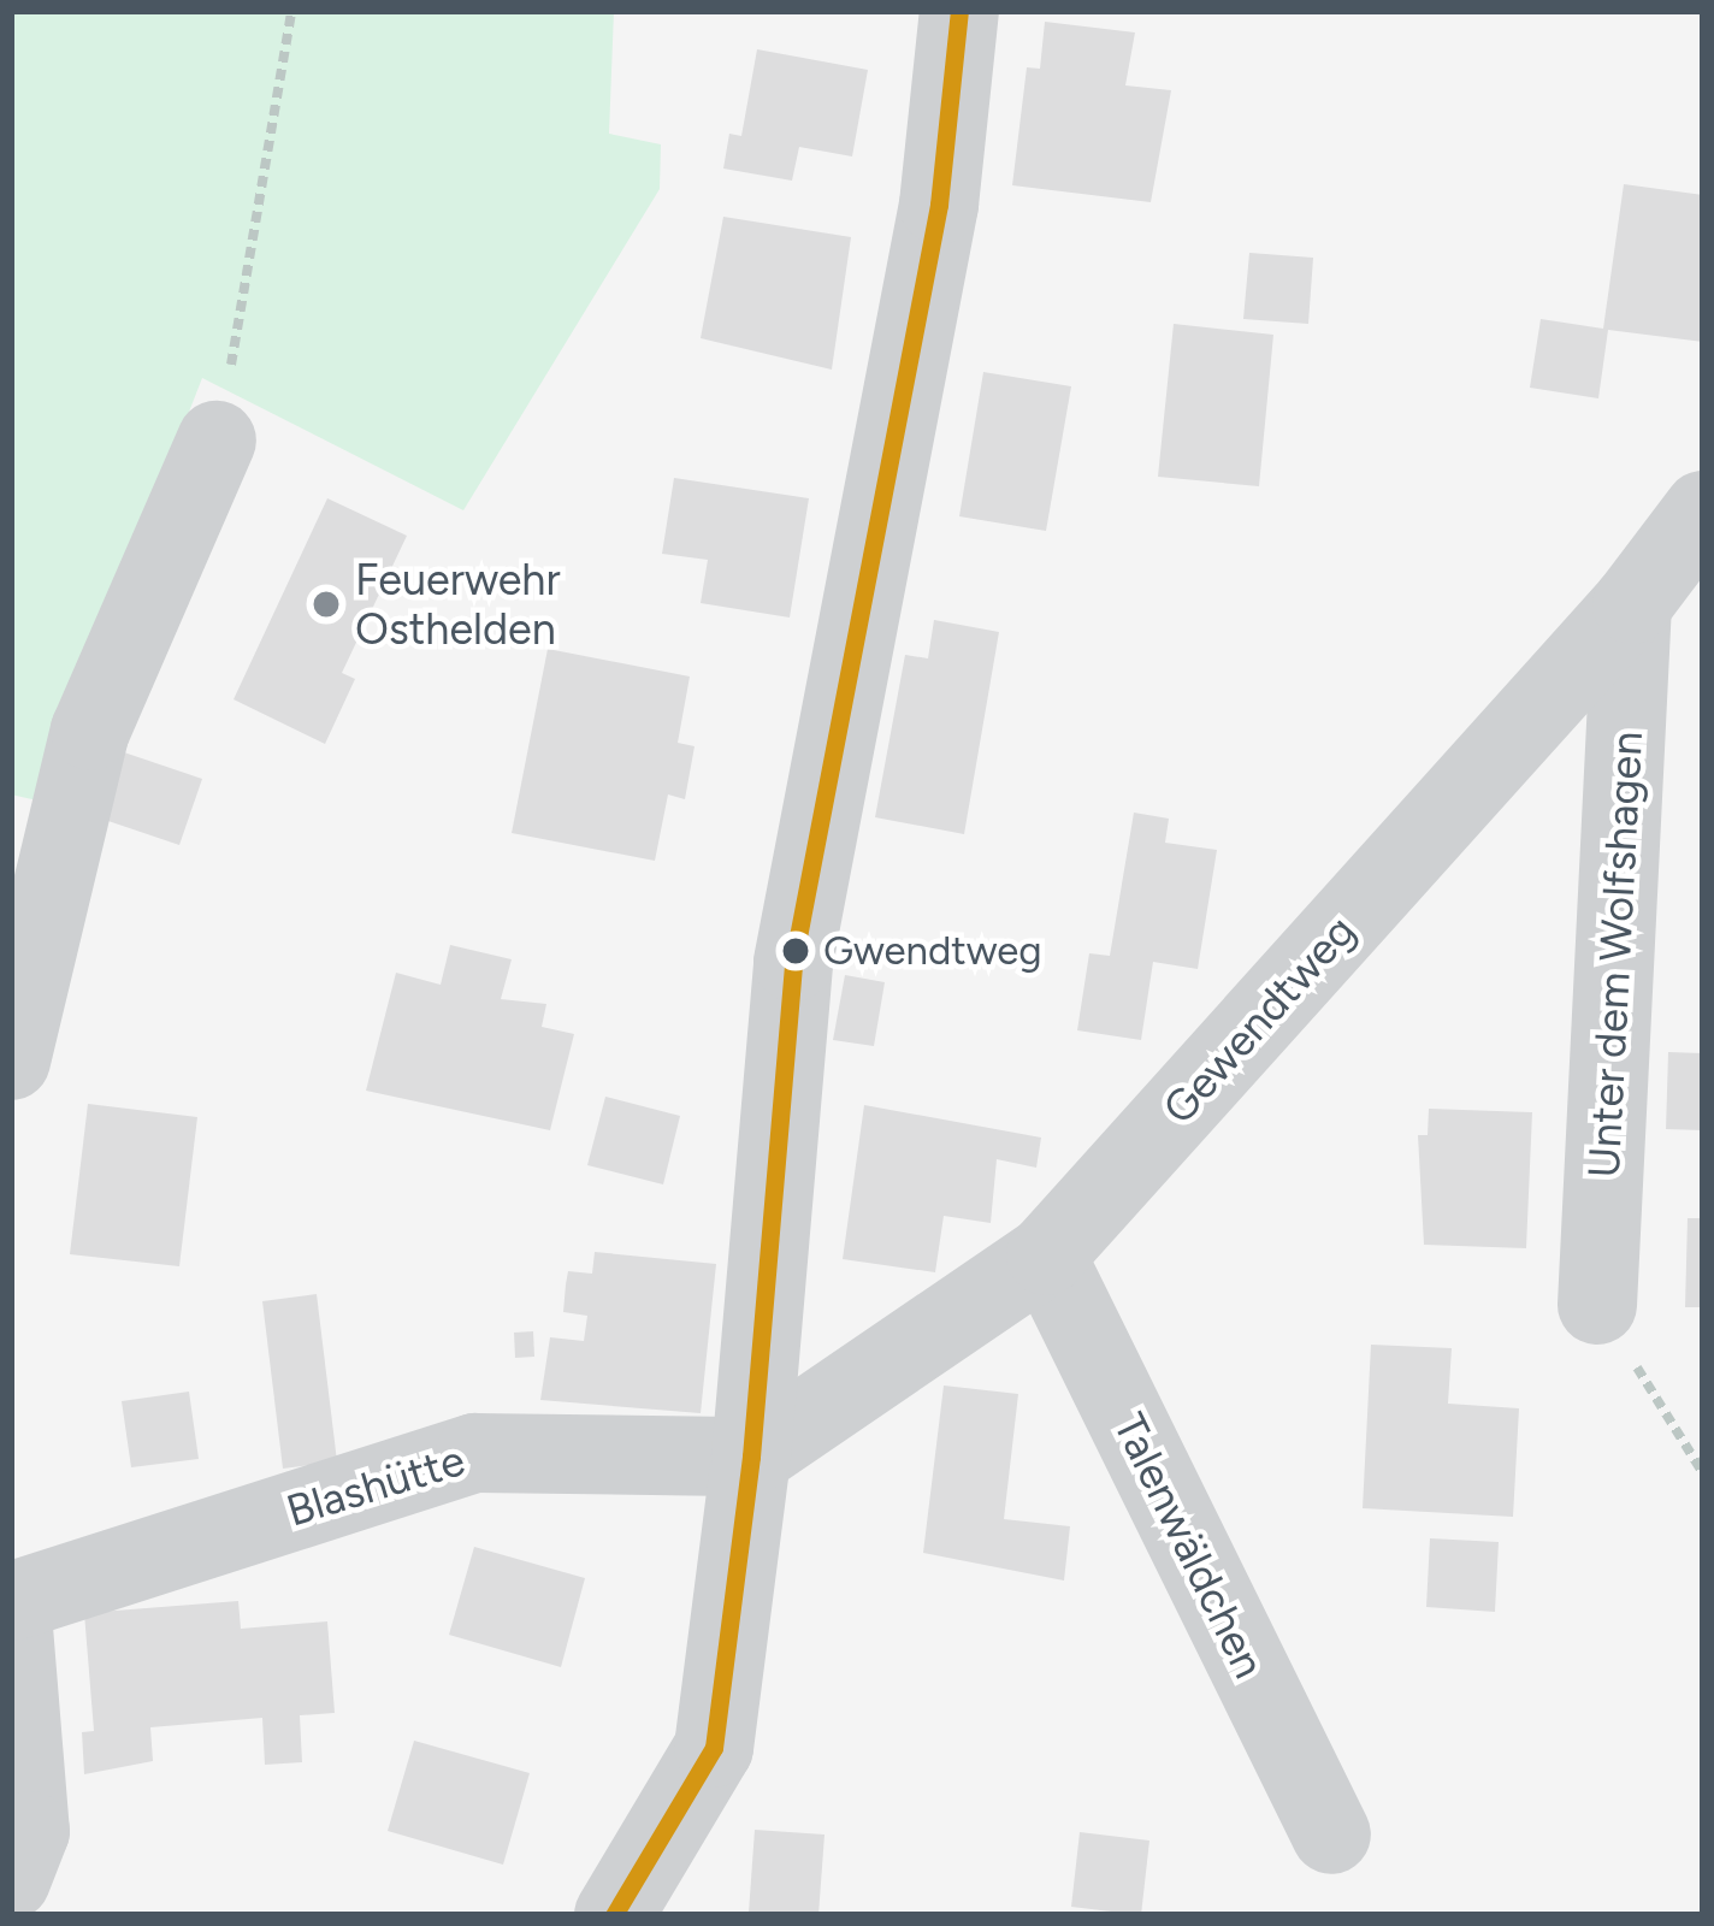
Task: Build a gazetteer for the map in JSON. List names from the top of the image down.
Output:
{
  "streets": {
    "street": [
      "Unter dem Wolfshagen",
      "Gewendtweg",
      "Blashütte",
      "Talenwäldchen"
    ]
  },
  "crossings": [
    ["Unter dem Wolfshagen", "Gewendtweg"],
    ["Gewendtweg", "Blashütte"],
    ["Gewendtweg", "Talenwäldchen"]
  ],
  "places": ["Feuerwehr Osthelden", "Gwendtweg"]
}
